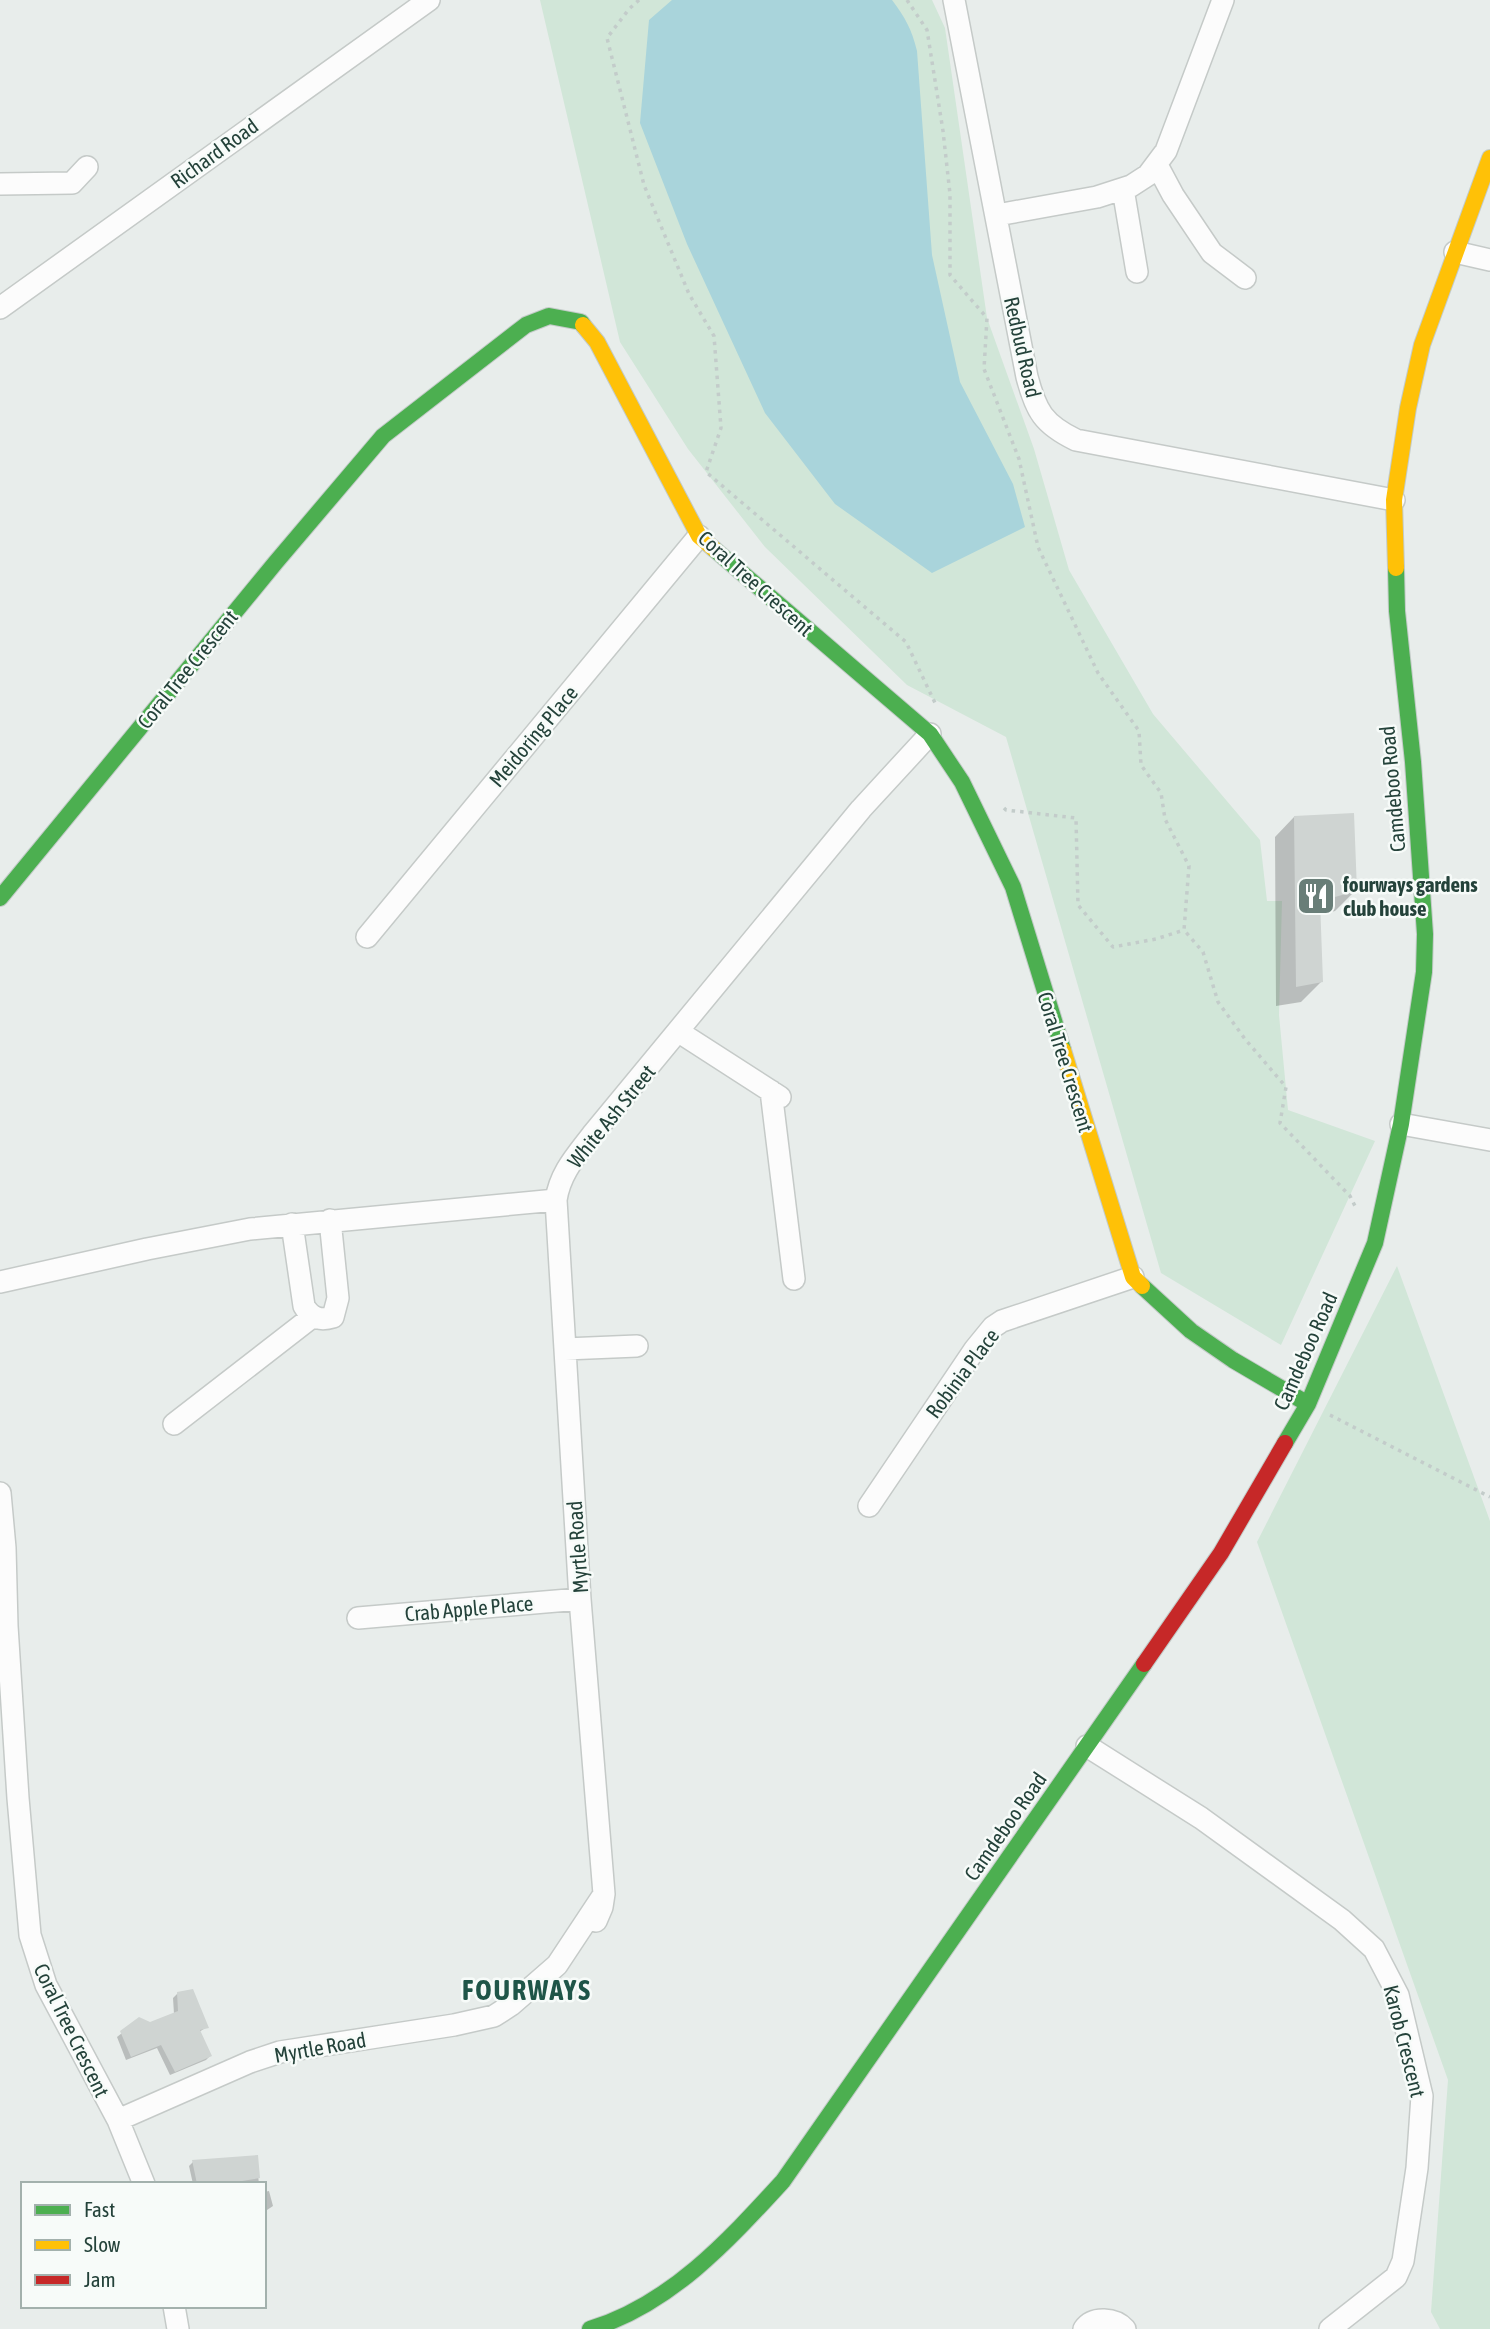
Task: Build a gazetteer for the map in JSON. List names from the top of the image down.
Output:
{
  "streets": {
    "street": [
      "Richard Road",
      "Redbud Road",
      "Coral Tree Crescent",
      "Meidoring Place",
      "Camdeboo Road",
      "White Ash Street",
      "Robinia Place",
      "Myrtle Road",
      "Crab Apple Place",
      "Karob Crescent"
    ]
  },
  "crossings": [
    ["Redbud Road", "Camdeboo Road"],
    ["Coral Tree Crescent", "Meidoring Place"],
    ["Coral Tree Crescent", "White Ash Street"],
    ["Coral Tree Crescent", "Robinia Place"],
    ["Coral Tree Crescent", "Myrtle Road"],
    ["Camdeboo Road", "Karob Crescent"],
    ["White Ash Street", "Myrtle Road"],
    ["Myrtle Road", "Crab Apple Place"]
  ],
  "districts": ["FOURWAYS"],
  "places": {
    "restaurant": ["fourways gardens club house"]
  },
  "legend": ["Fast", "Slow", "Jam"]
}
